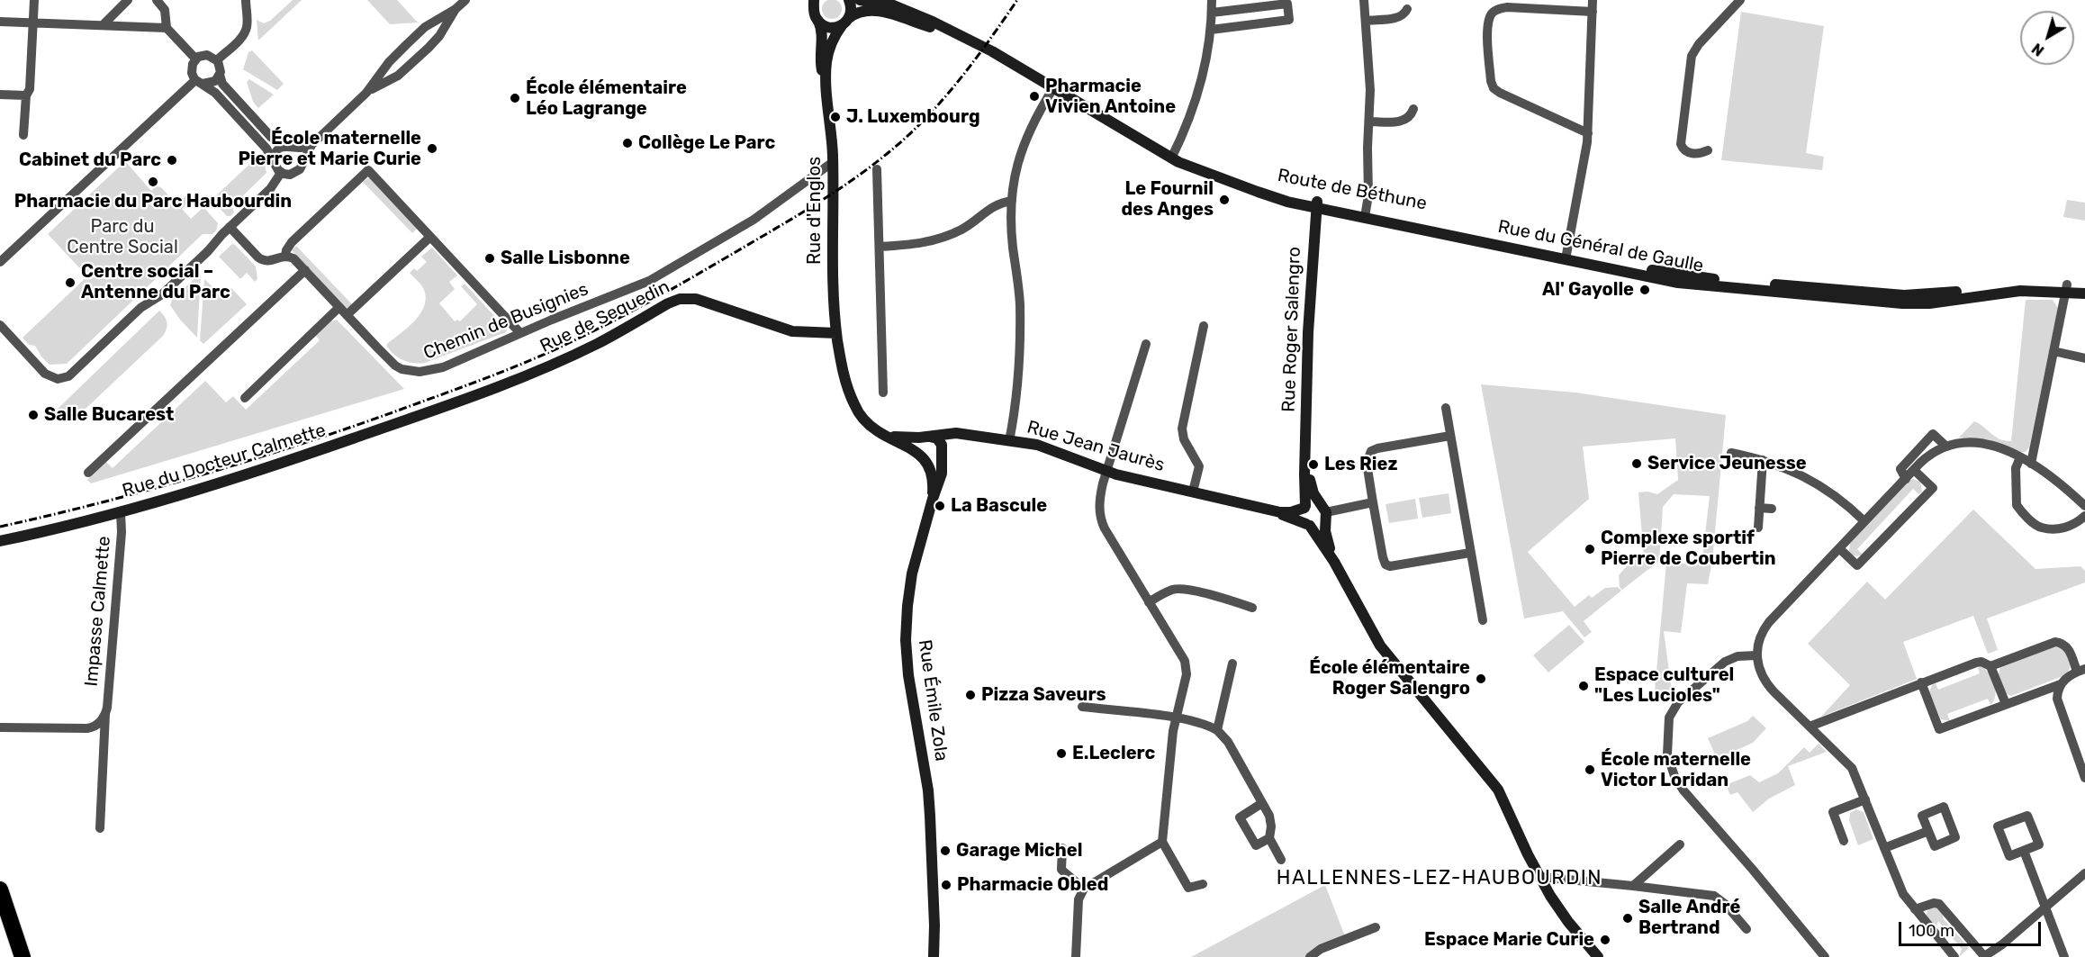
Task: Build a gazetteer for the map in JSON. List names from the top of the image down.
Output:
{
  "streets": {
    "main road": [
      "Route de Béthune",
      "Rue d'Englos",
      "Rue du Général de Gaulle",
      "Rue de Sequedin",
      "Rue Roger Salengro",
      "Rue Jean Jaurès",
      "Rue du Docteur Calmette",
      "Rue Émile Zola"
    ],
    "street": ["Chemin de Busignies", "Impasse Calmette"]
  },
  "crossings": [
    ["Route de Béthune", "Rue du Général de Gaulle"],
    ["Rue d'Englos", "Rue de Sequedin"],
    ["Rue d'Englos", "Chemin de Busignies"],
    ["Rue d'Englos", "Rue Jean Jaurès"],
    ["Rue du Général de Gaulle", "Rue Roger Salengro"],
    ["Rue de Sequedin", "Rue du Docteur Calmette"],
    ["Rue Roger Salengro", "Rue Jean Jaurès"],
    ["Rue Jean Jaurès", "Rue Émile Zola"],
    ["Rue du Docteur Calmette", "Impasse Calmette"]
  ],
  "districts": ["HALLENNES-LEZ-HAUBOURDIN"],
  "parks": ["Parc du Centre Social"],
  "places": [
    "Pharmacie Vivien Antoine",
    "École élémentaire Léo Lagrange",
    "J. Luxembourg",
    "Collège Le Parc",
    "École maternelle Pierre et Marie Curie",
    "Cabinet du Parc",
    "Pharmacie du Parc Haubourdin",
    "Le Fournil des Anges",
    "Salle Lisbonne",
    "Centre social – Antenne du Parc",
    "Al' Gayolle",
    "Salle Bucarest",
    "Service Jeunesse",
    "Les Riez",
    "La Bascule",
    "Complexe sportif Pierre de Coubertin",
    "École élémentaire Roger Salengro",
    "Espace culturel \"Les Lucioles\"",
    "Pizza Saveurs",
    "E.Leclerc",
    "École maternelle Victor Loridan",
    "Garage Michel",
    "Pharmacie Obled",
    "Salle André Bertrand",
    "Espace Marie Curie"
  ],
  "scale_bar": "100 m",
  "north": "bottom left"
}
